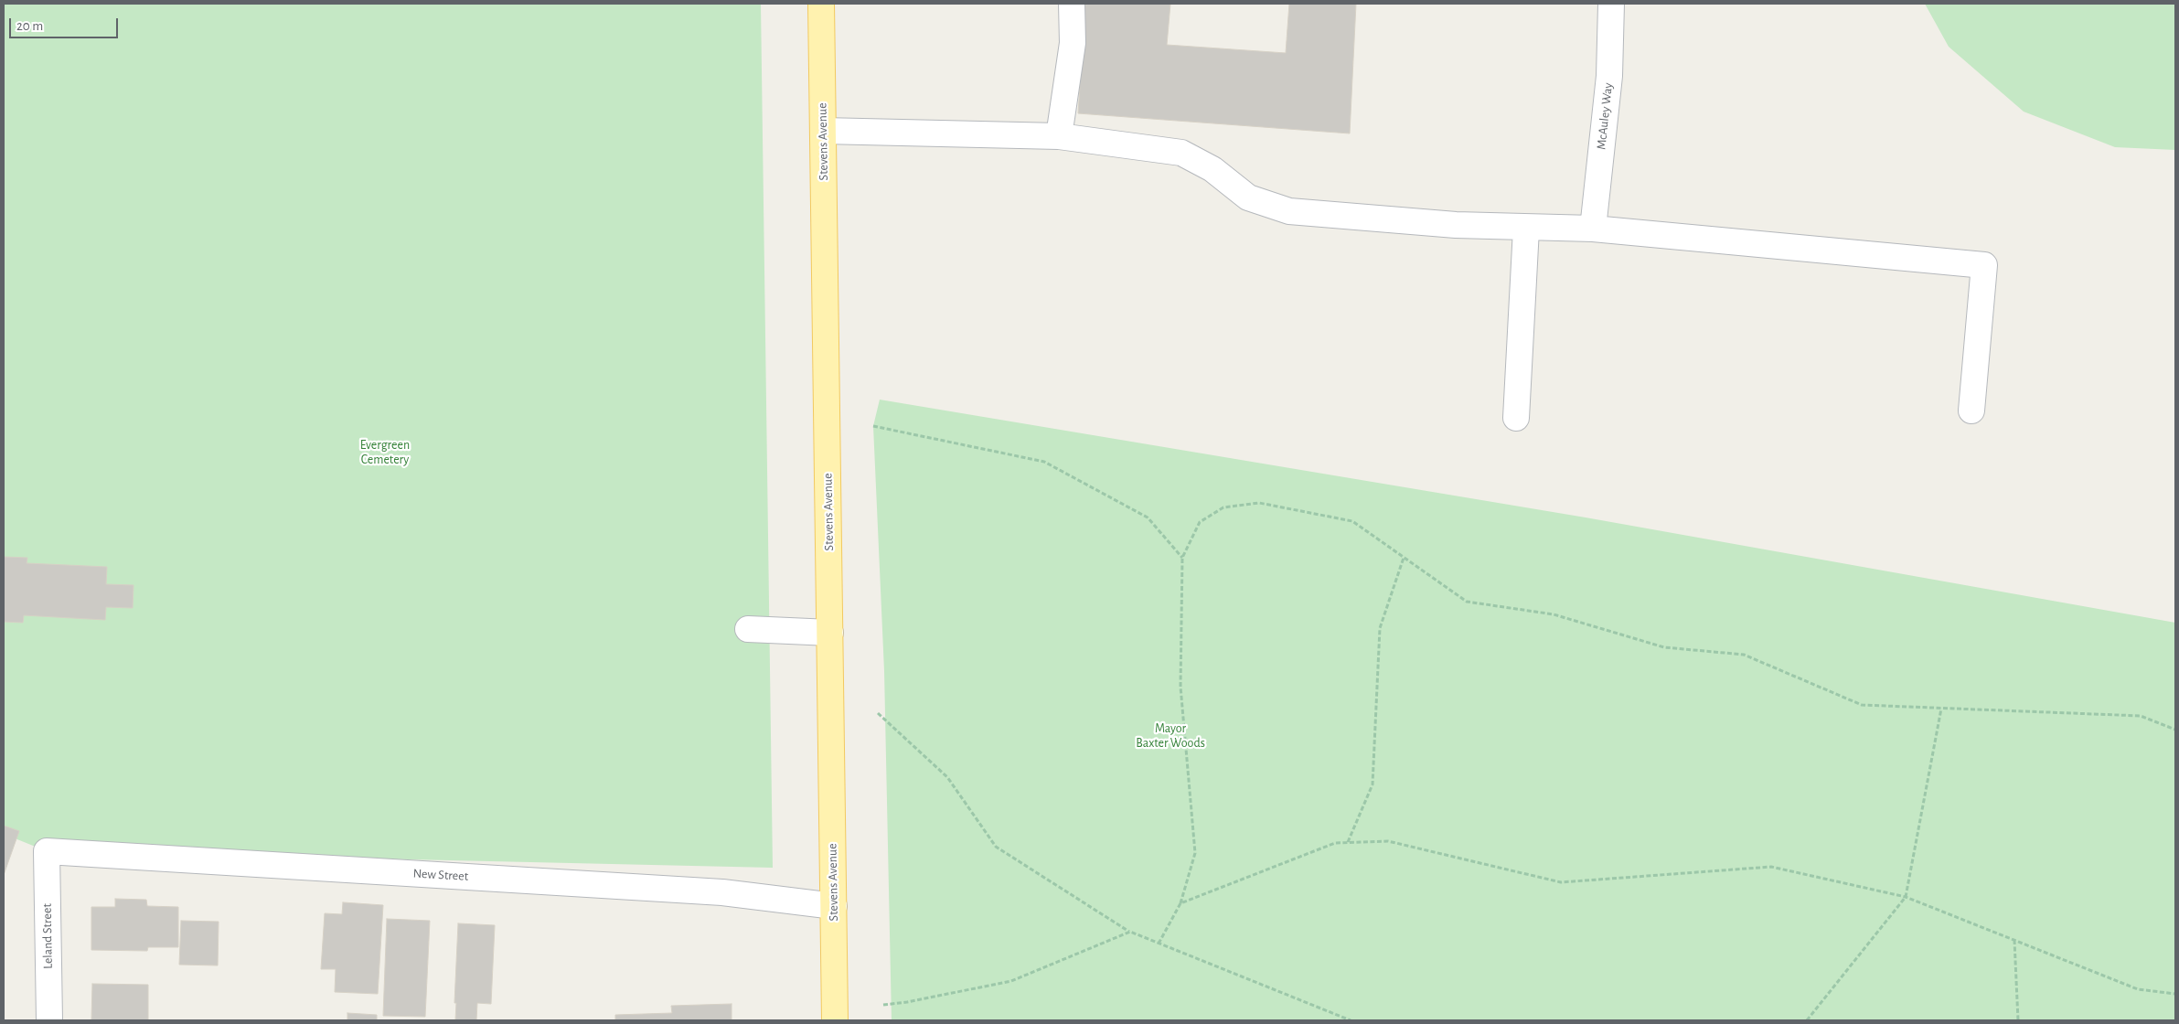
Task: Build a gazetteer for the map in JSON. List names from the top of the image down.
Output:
{
  "streets": {
    "main road": ["Stevens Avenue"],
    "street": ["McAuley Way", "New Street", "Leland Street"]
  },
  "crossings": [
    ["Stevens Avenue", "New Street"],
    ["New Street", "Leland Street"]
  ],
  "parks": ["Evergreen Cemetery", "Mayor Baxter Woods"],
  "scale_bar": "20 m"
}
